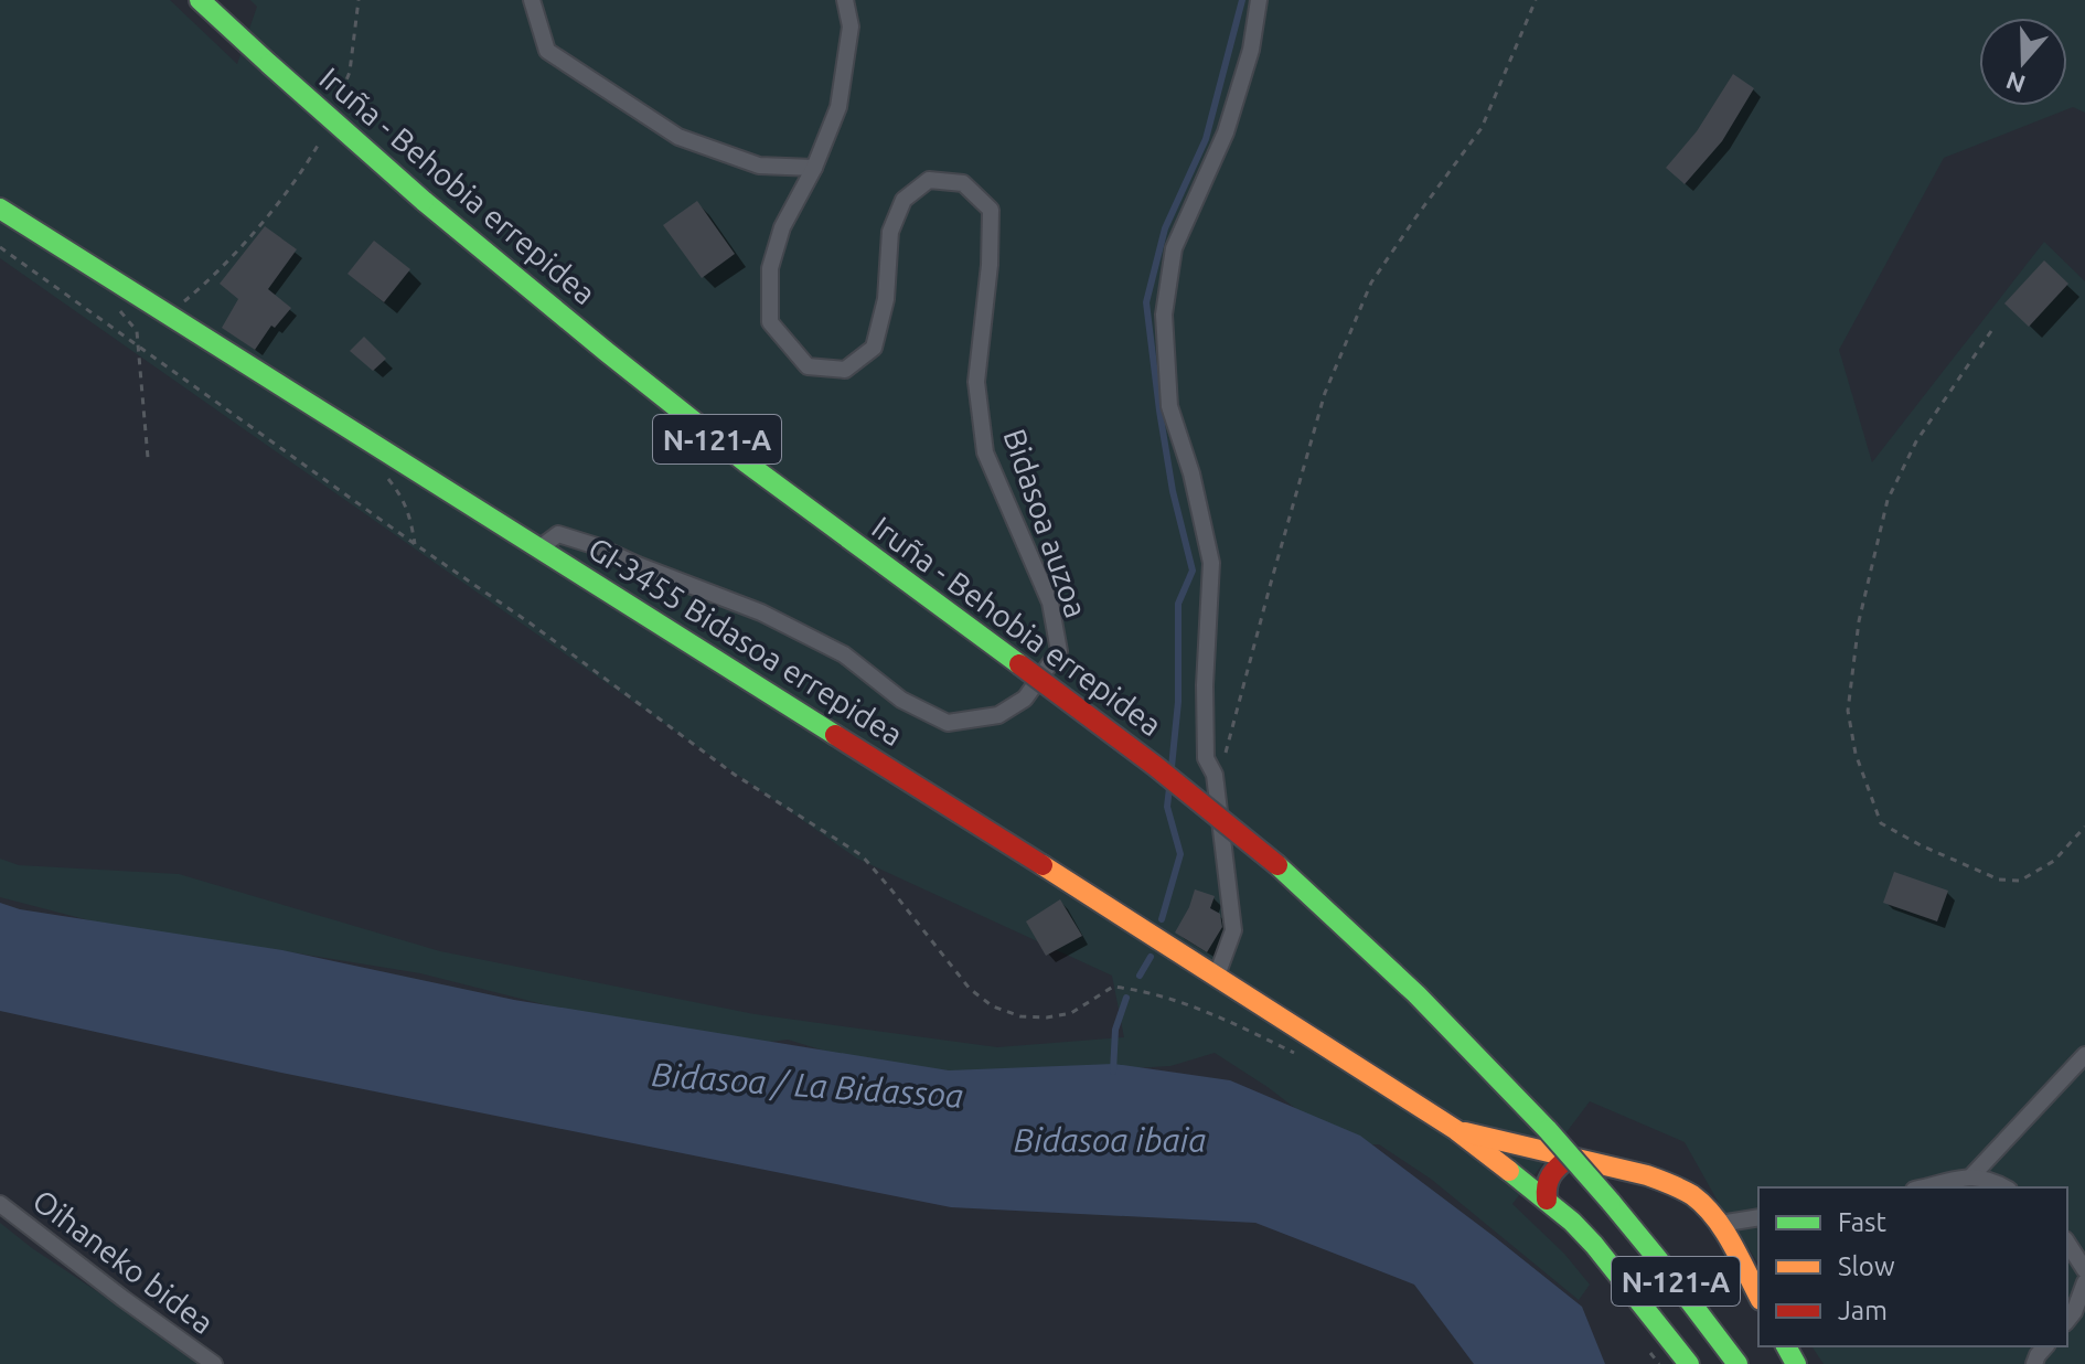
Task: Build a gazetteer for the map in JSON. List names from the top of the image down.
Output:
{
  "streets": {
    "main road": ["Iruña - Behobia errepidea", "N-121-A", "GI-3455 Bidasoa errepidea"],
    "street": ["Bidasoa auzoa", "Oihaneko bidea"]
  },
  "crossings": [
    ["Bidasoa auzoa", "GI-3455 Bidasoa errepidea"]
  ],
  "water": ["Bidasoa / La Bidassoa", "Bidasoa ibaia"],
  "legend": ["Fast", "Slow", "Jam"],
  "north": "bottom"
}
